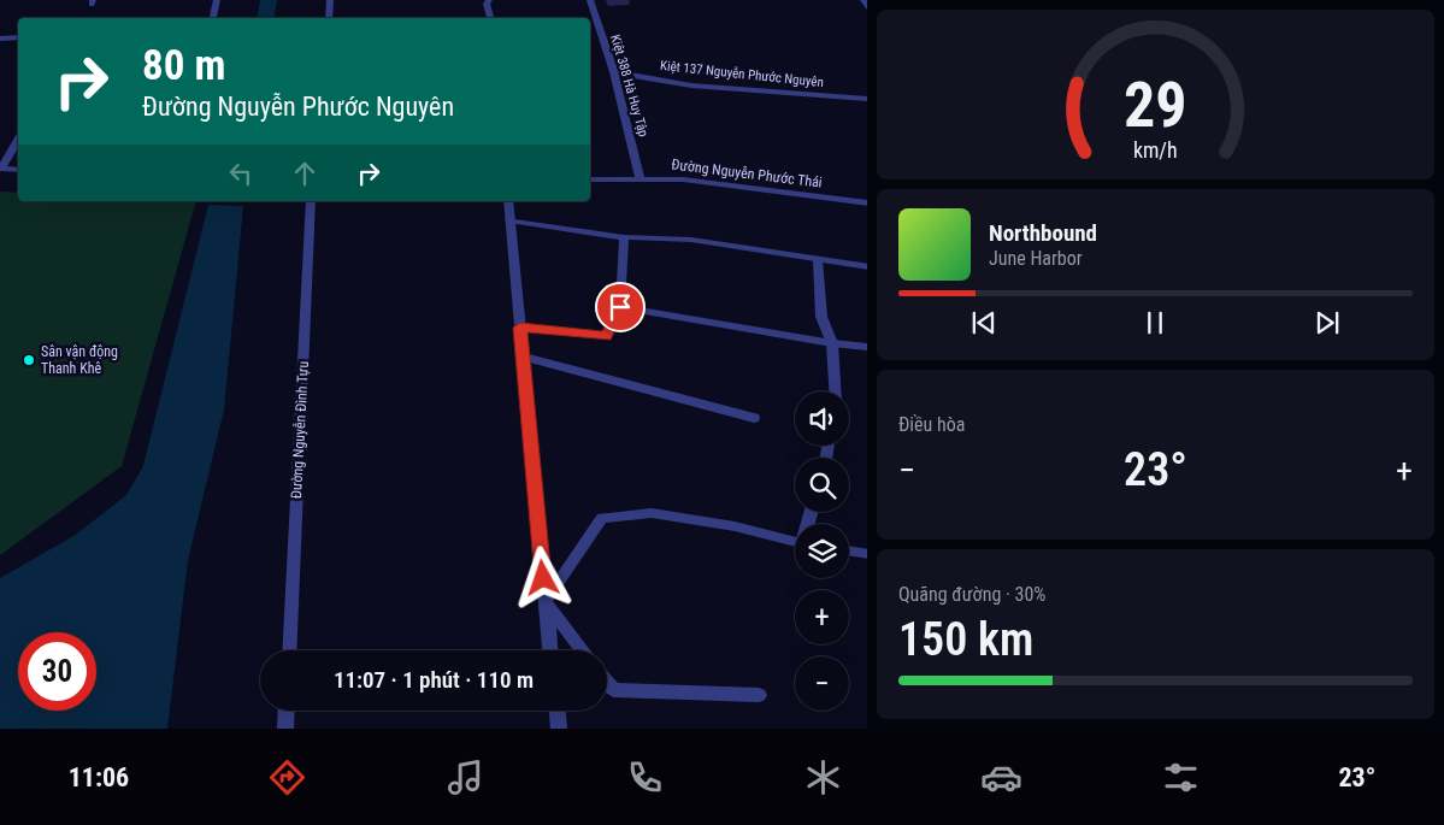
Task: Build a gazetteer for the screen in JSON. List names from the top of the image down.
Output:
{
  "streets": {
    "street": [
      "Kiệt 137 Nguyễn Phước Nguyên",
      "Kiệt 388 Hà Huy Tập",
      "Đường Nguyễn Phước Thái",
      "Đường Nguyễn Đình Tựu"
    ]
  },
  "crossings": [
    ["Kiệt 137 Nguyễn Phước Nguyên", "Kiệt 388 Hà Huy Tập"],
    ["Kiệt 388 Hà Huy Tập", "Đường Nguyễn Phước Thái"]
  ],
  "places": ["Sân vận động Thanh Khê"],
  "page": {
    "turn": ["80 m", "Đường Nguyễn Phước Nguyên"],
    "song": ["Northbound", "June Harbor"],
    "tile": [
      "Điều hòa",
      ["Quãng đường · 30%", "150 km"]
    ],
    "map_buttons": ["+", "−"],
    "heat": ["−", "23°", "+"],
    "limit": "30",
    "trip": "11:07 · 1 phút · 110 m",
    "tabs": ["11:06", "23°"],
    "gauge": ["29", "km/h"]
  }
}
